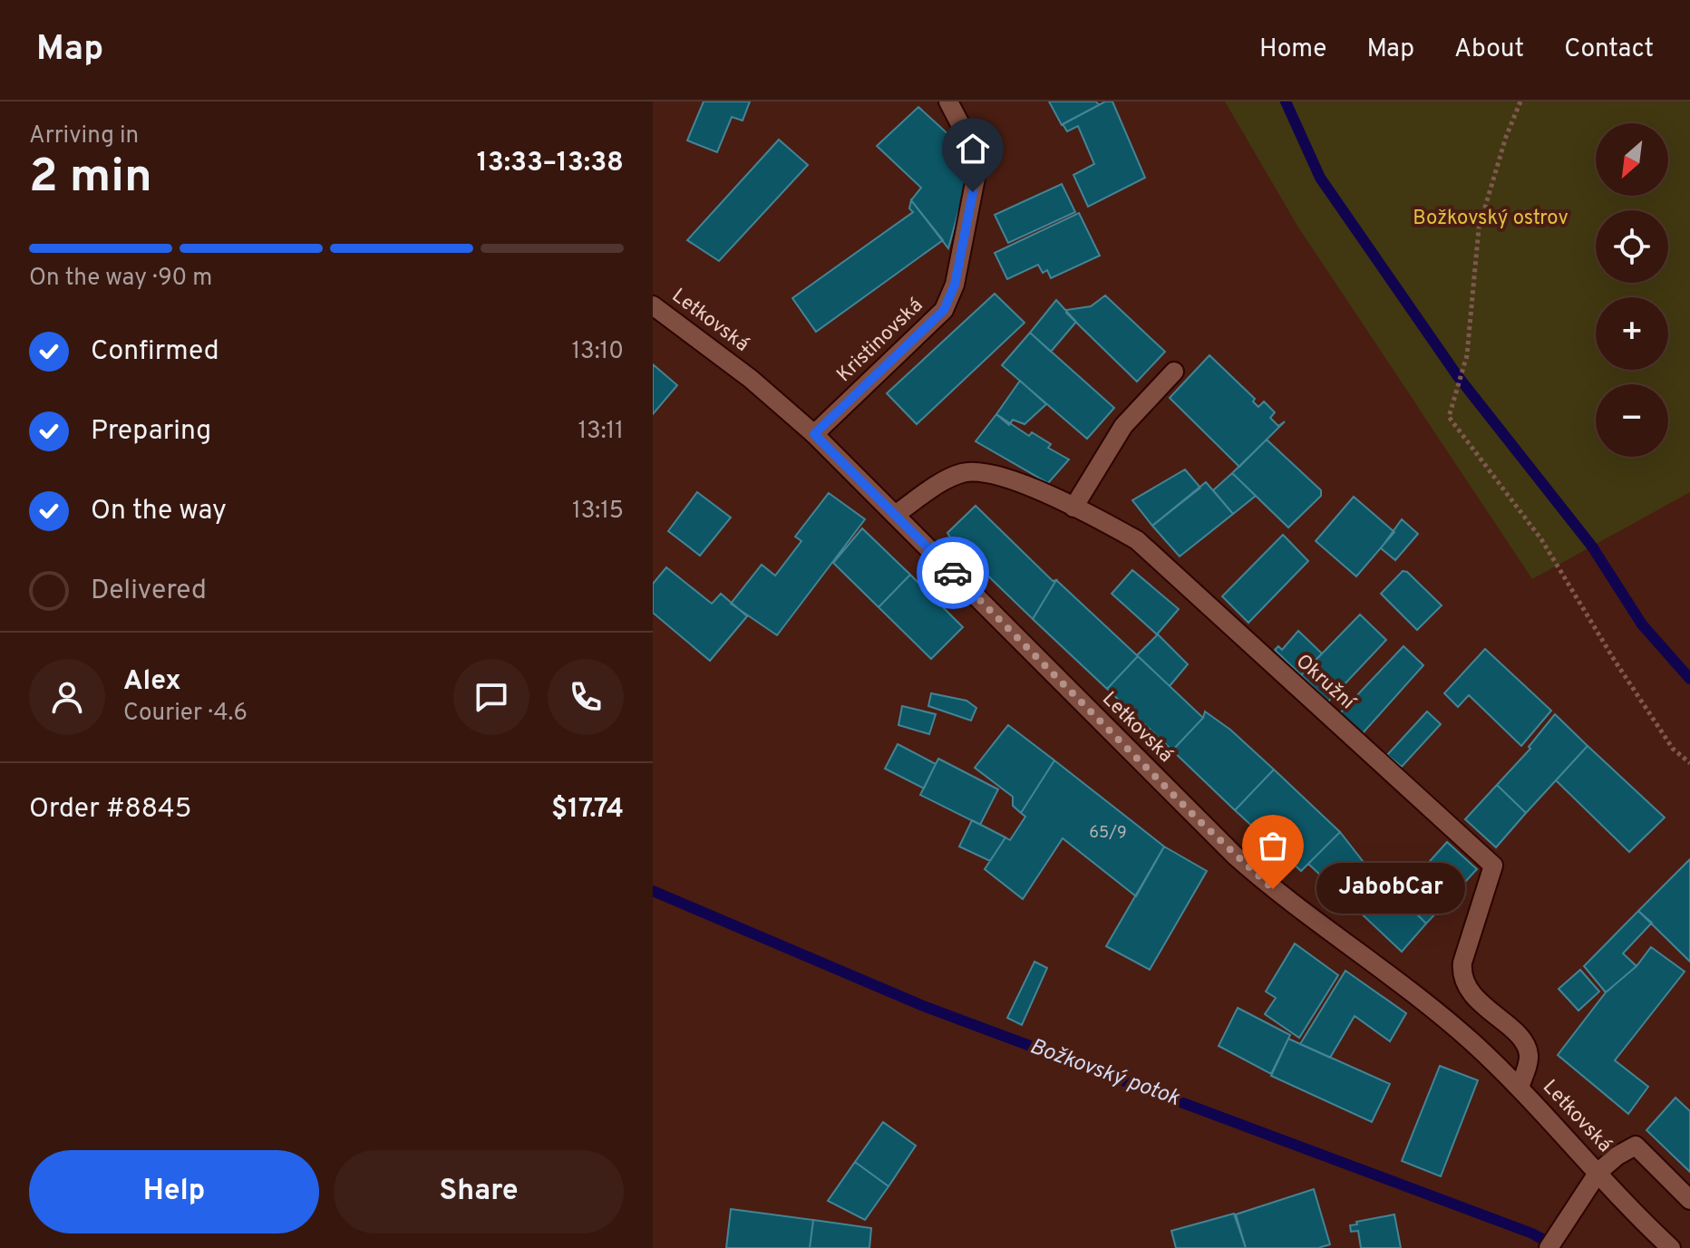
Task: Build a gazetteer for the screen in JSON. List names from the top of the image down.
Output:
{
  "streets": {
    "street": ["Letkovská", "Kristinovská", "Okružní"]
  },
  "crossings": [
    ["Letkovská", "Kristinovská"],
    ["Letkovská", "Okružní"]
  ],
  "water": ["Božkovský potok"],
  "parks": ["Božkovský ostrov"],
  "places": ["JabobCar"],
  "house_numbers": ["65/9"],
  "north": "bottom left",
  "page": {
    "header": "Map",
    "nav": [
      "Home",
      "Map",
      "About",
      "Contact"
    ],
    "heading": ["2 min", "Arriving in", "13:33–13:38"],
    "panel": [
      "Alex",
      "Courier · 4.6",
      "Order #8845",
      "$17.74"
    ],
    "map_buttons": ["+", "−"],
    "bar": "On the way · 90 m",
    "list": [
      ["Confirmed", "13:10"],
      ["Preparing", "13:11"],
      ["On the way", "13:15"],
      "Delivered"
    ],
    "bubble": "JabobCar",
    "buttons": ["Help", "Share"]
  }
}
